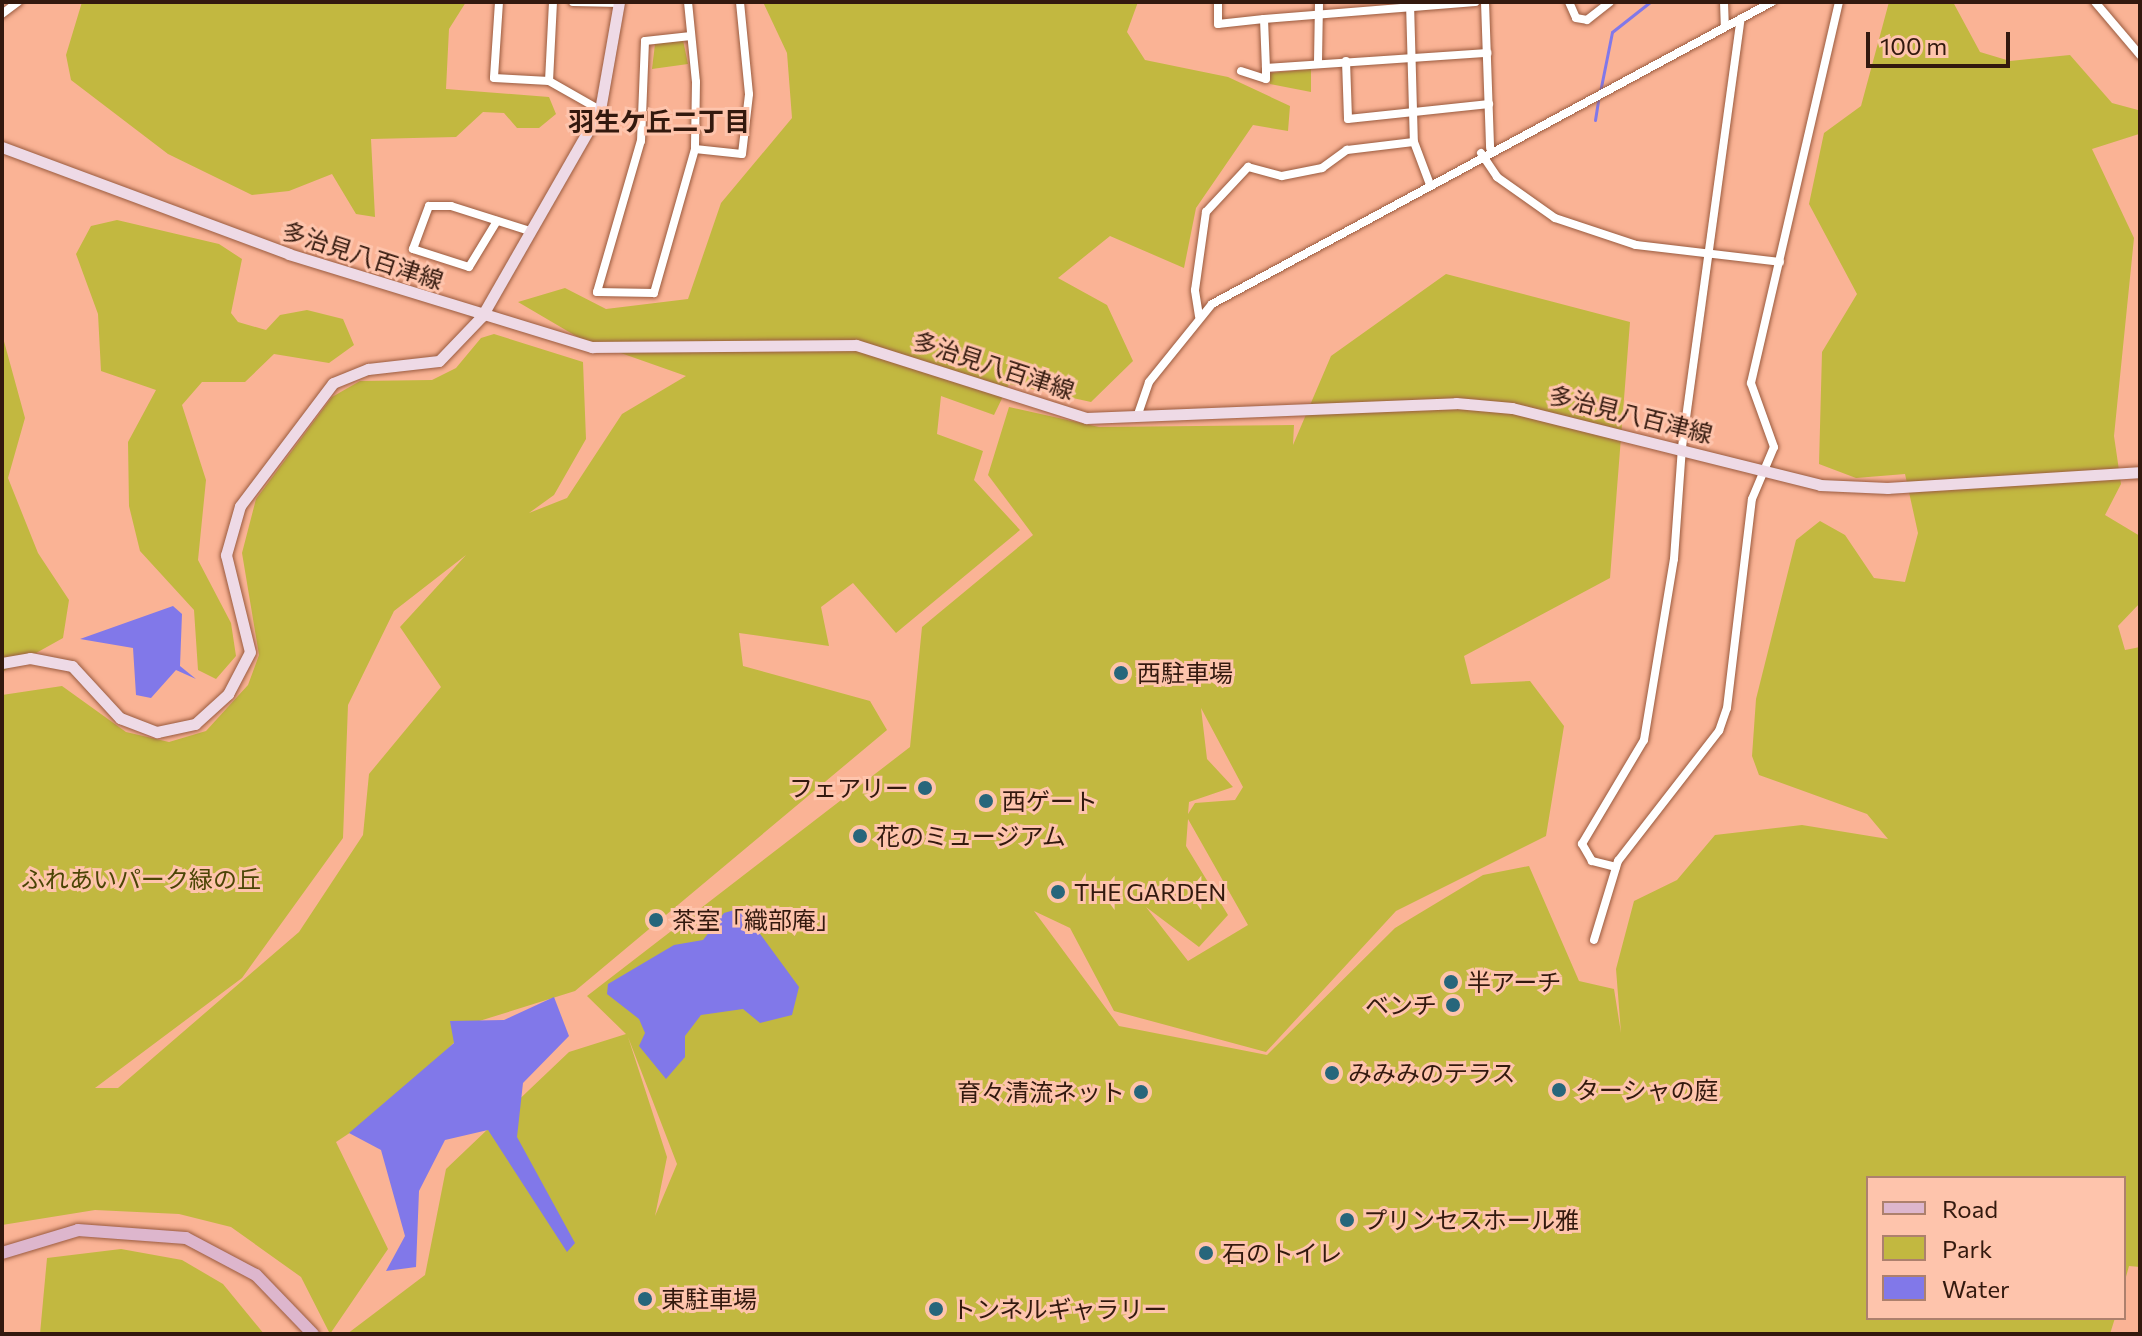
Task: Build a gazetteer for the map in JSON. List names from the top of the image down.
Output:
{
  "streets": {
    "main road": ["多治見八百津線"]
  },
  "districts": ["羽生ケ丘二丁目"],
  "parks": ["ふれあいパーク緑の丘"],
  "places": [
    "西駐車場",
    "フェアリー",
    "西ゲート",
    "花のミュージアム",
    "THE GARDEN",
    "茶室「織部庵」",
    "半アーチ",
    "ベンチ",
    "みみみのテラス",
    "ターシャの庭",
    "育々清流ネット",
    "プリンセスホール雅",
    "石のトイレ",
    "東駐車場",
    "トンネルギャラリー"
  ],
  "legend": ["Road", "Park", "Water"],
  "scale_bar": "100 m"
}
